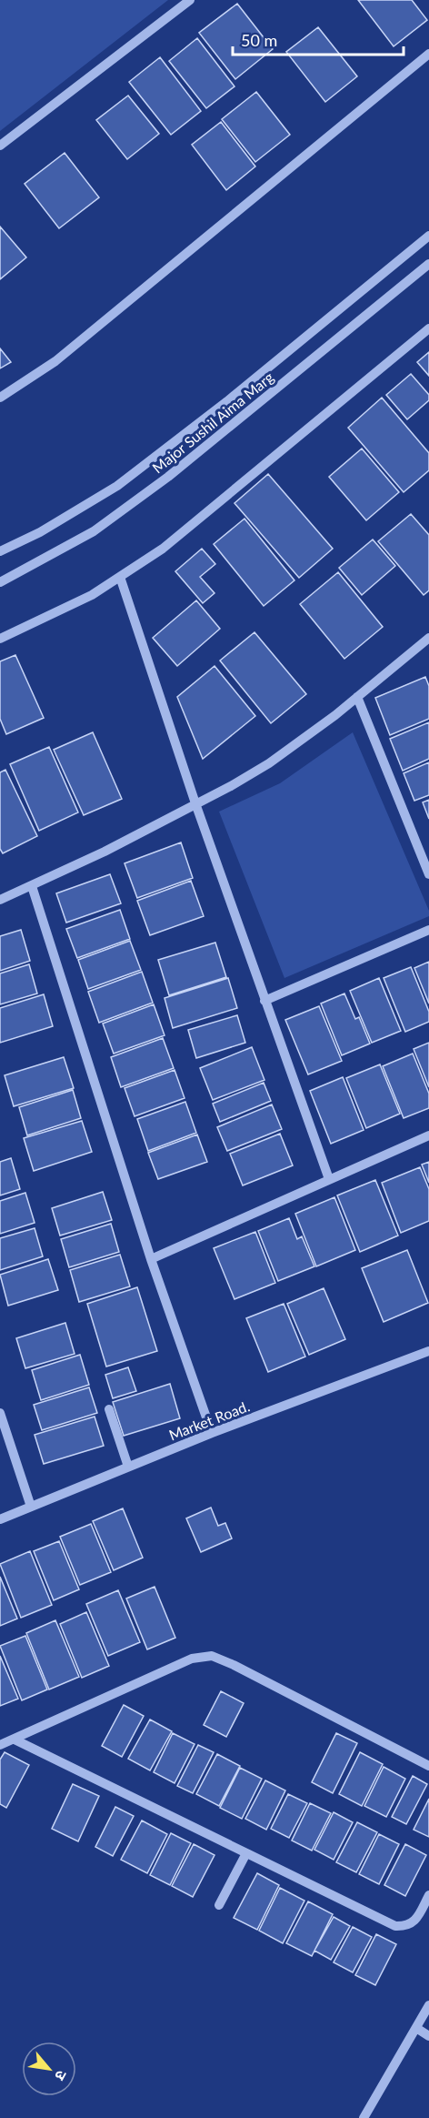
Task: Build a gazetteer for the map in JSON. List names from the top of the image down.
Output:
{
  "streets": {
    "street": ["Major Sushil Aima Marg", "Market Road."]
  },
  "scale_bar": "50 m",
  "north": "bottom right"
}
